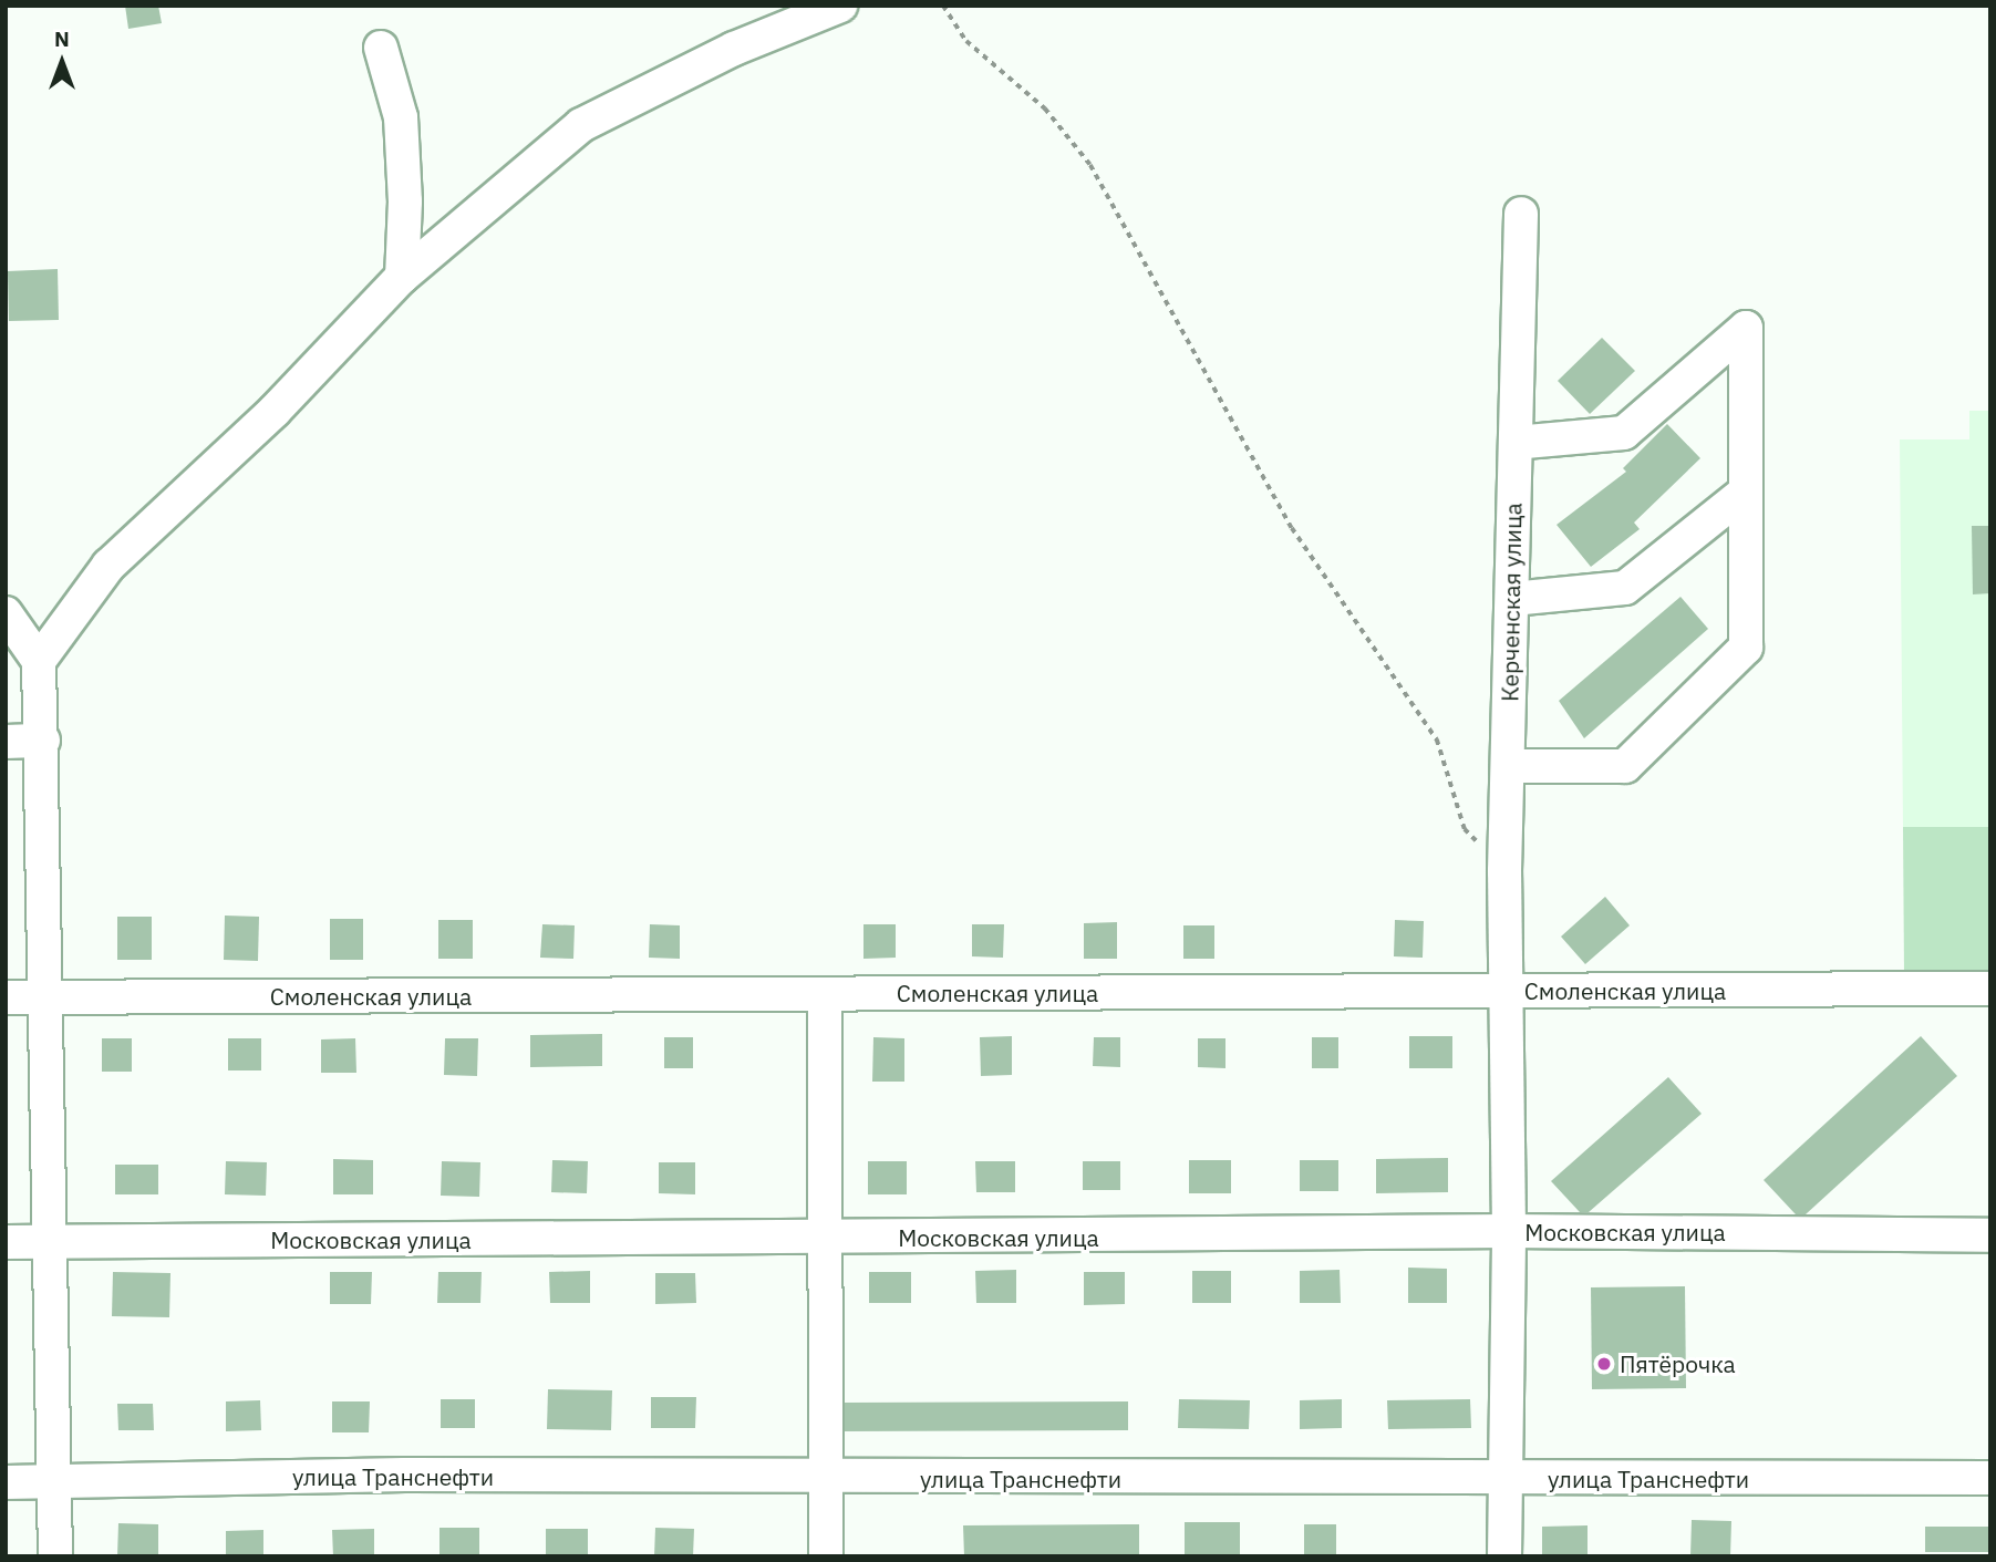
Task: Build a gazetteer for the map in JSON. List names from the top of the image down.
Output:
{
  "streets": {
    "street": [
      "Керченская улица",
      "Смоленская улица",
      "Московская улица",
      "улица Транснефти"
    ]
  },
  "crossings": [
    ["Керченская улица", "Смоленская улица"],
    ["Керченская улица", "Московская улица"],
    ["Керченская улица", "улица Транснефти"]
  ],
  "places": ["Пятёрочка"],
  "north": "top"
}
